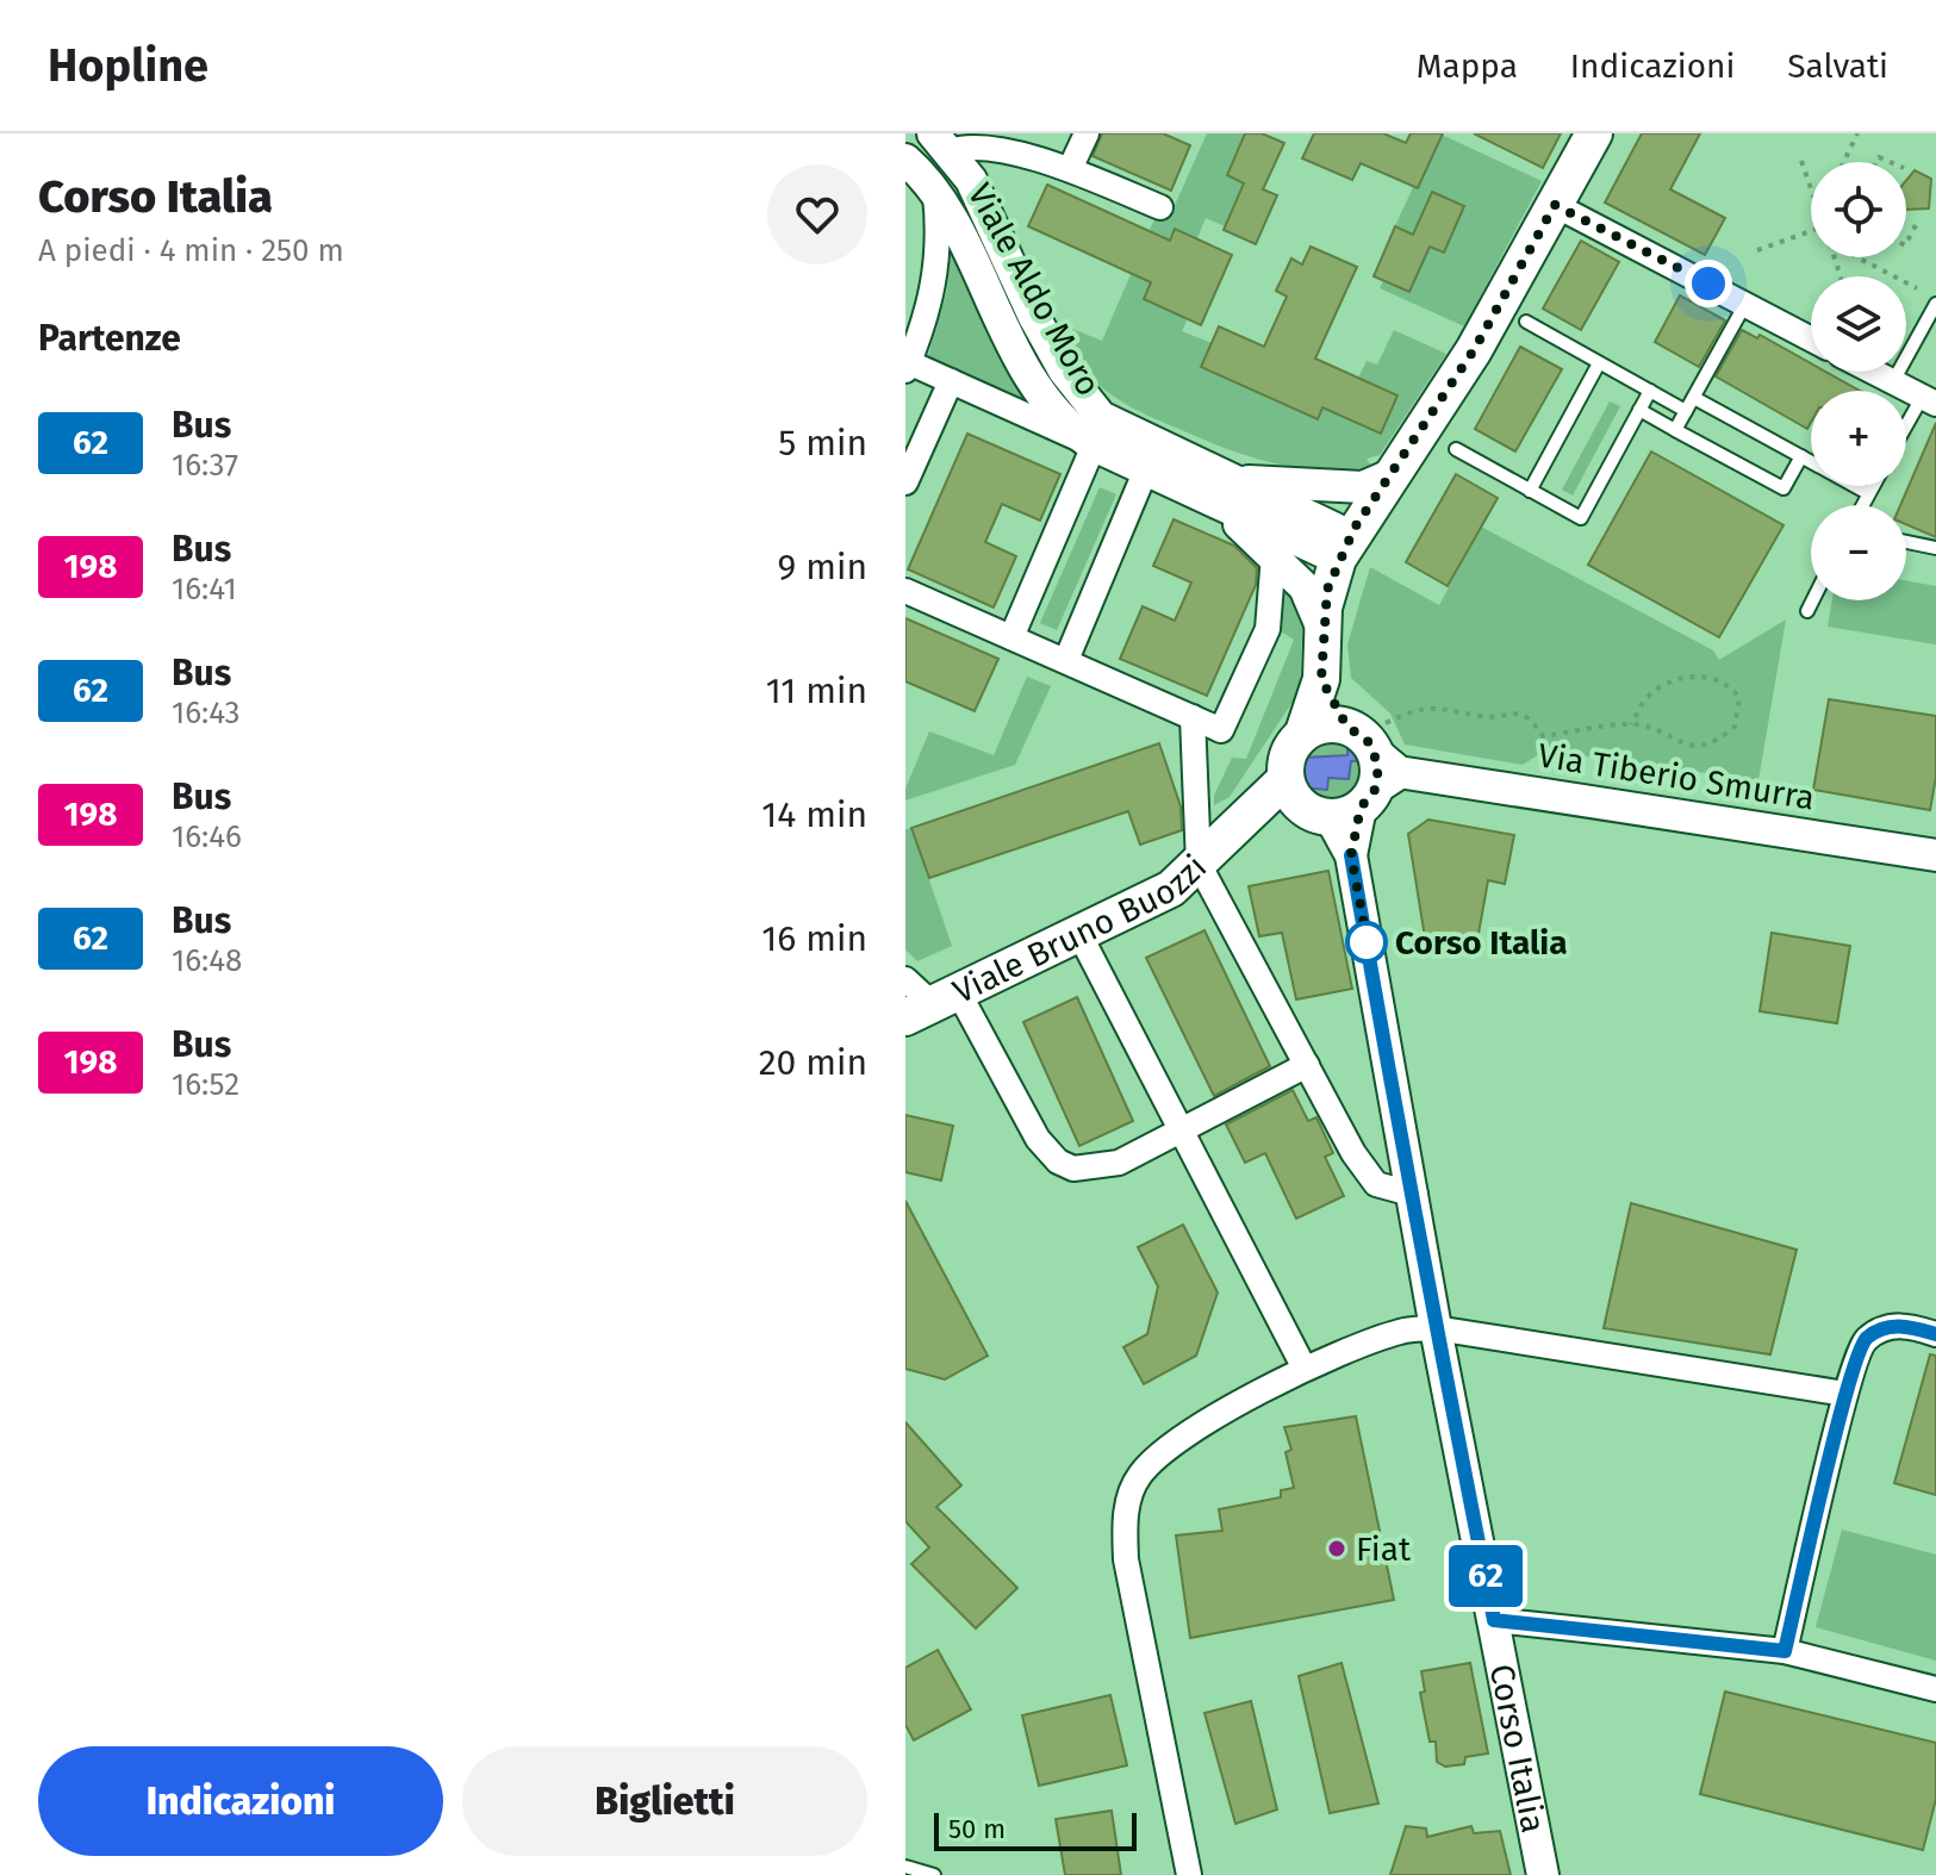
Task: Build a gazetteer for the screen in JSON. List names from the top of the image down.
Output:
{
  "streets": {
    "main road": ["Viale Bruno Buozzi"],
    "street": ["Viale Aldo Moro", "Via Tiberio Smurra", "Corso Italia"]
  },
  "crossings": [
    ["Viale Bruno Buozzi", "Corso Italia"]
  ],
  "places": ["Corso Italia", "Fiat"],
  "lines": ["bus line 62"],
  "scale_bar": "50 m",
  "page": {
    "header": "Hopline",
    "nav": ["Mappa", "Indicazioni", "Salvati"],
    "heading": [
      ["Corso Italia", "A piedi · 4 min · 250 m"],
      "Partenze"
    ],
    "on_map": "62",
    "map_buttons": ["+", "−"],
    "list": [
      {
        "mark": "62",
        "name": "Bus",
        "note": "16:37",
        "value": "5 min"
      },
      {
        "mark": "198",
        "name": "Bus",
        "note": "16:41",
        "value": "9 min"
      },
      {
        "mark": "62",
        "name": "Bus",
        "note": "16:43",
        "value": "11 min"
      },
      {
        "mark": "198",
        "name": "Bus",
        "note": "16:46",
        "value": "14 min"
      },
      {
        "mark": "62",
        "name": "Bus",
        "note": "16:48",
        "value": "16 min"
      },
      {
        "mark": "198",
        "name": "Bus",
        "note": "16:52",
        "value": "20 min"
      }
    ],
    "buttons": ["Indicazioni", "Biglietti"],
    "scale": "50 m"
  }
}
